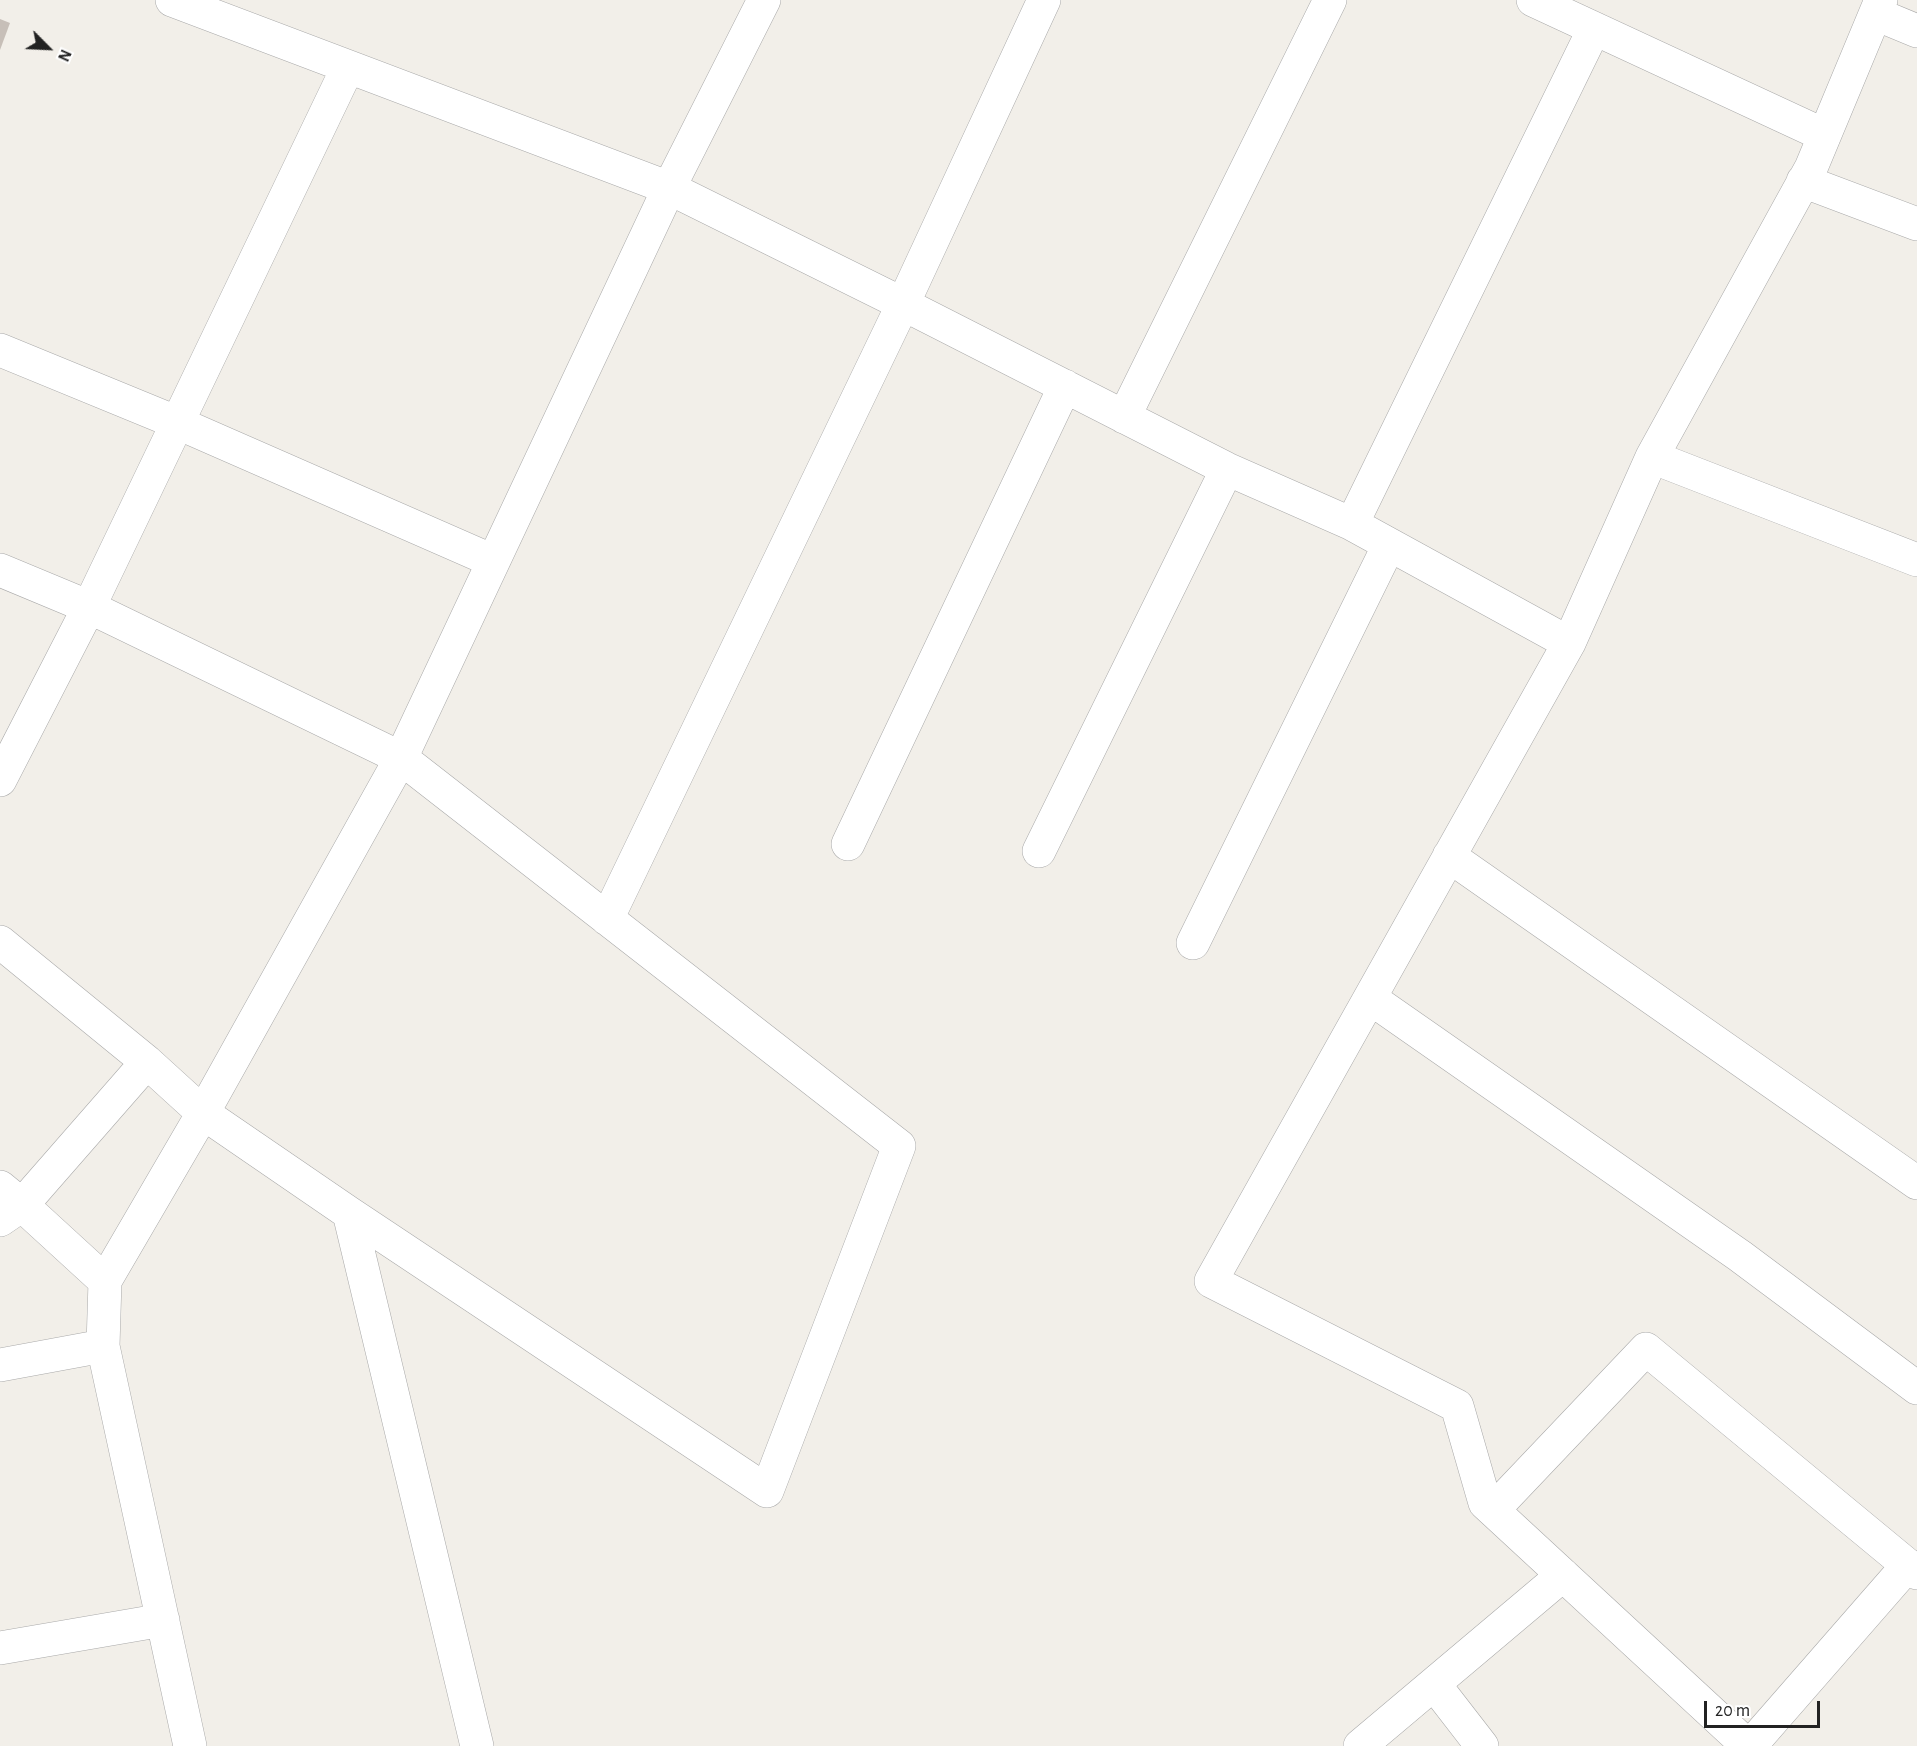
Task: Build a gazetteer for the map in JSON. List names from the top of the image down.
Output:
{
  "scale_bar": "20 m",
  "north": "bottom right"
}
